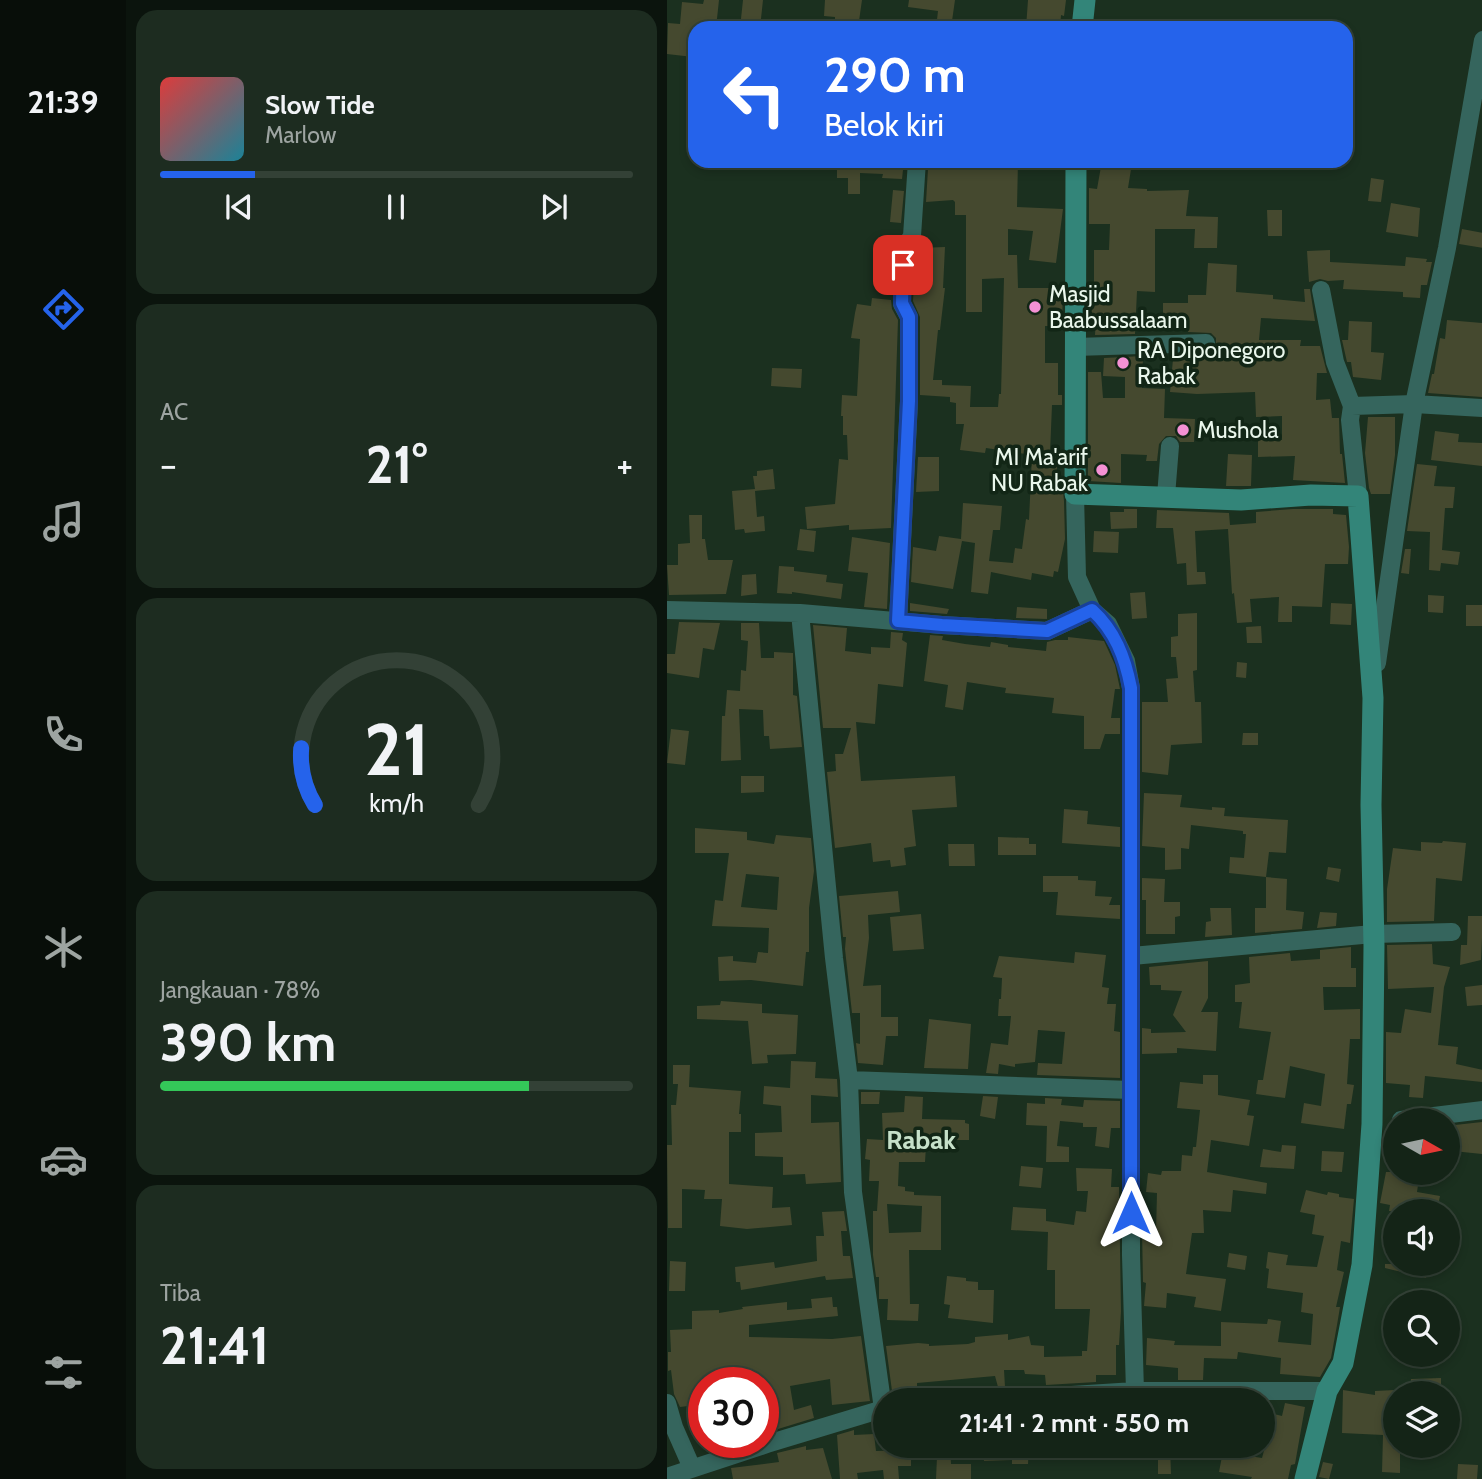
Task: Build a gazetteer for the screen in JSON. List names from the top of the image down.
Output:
{
  "districts": ["Rabak"],
  "places": [
    "Masjid Baabussalaam",
    "RA Diponegoro Rabak",
    "Mushola",
    "MI Ma'arif NU Rabak"
  ],
  "north": "right",
  "page": {
    "tabs": "21:39",
    "turn": ["290 m", "Belok kiri"],
    "song": ["Slow Tide", "Marlow"],
    "tile": [
      "AC",
      ["Jangkauan · 78%", "390 km"],
      ["Tiba", "21:41"]
    ],
    "heat": ["−", "21°", "+"],
    "limit": "30",
    "trip": "21:41 · 2 mnt · 550 m",
    "gauge": ["21", "km/h"]
  }
}
